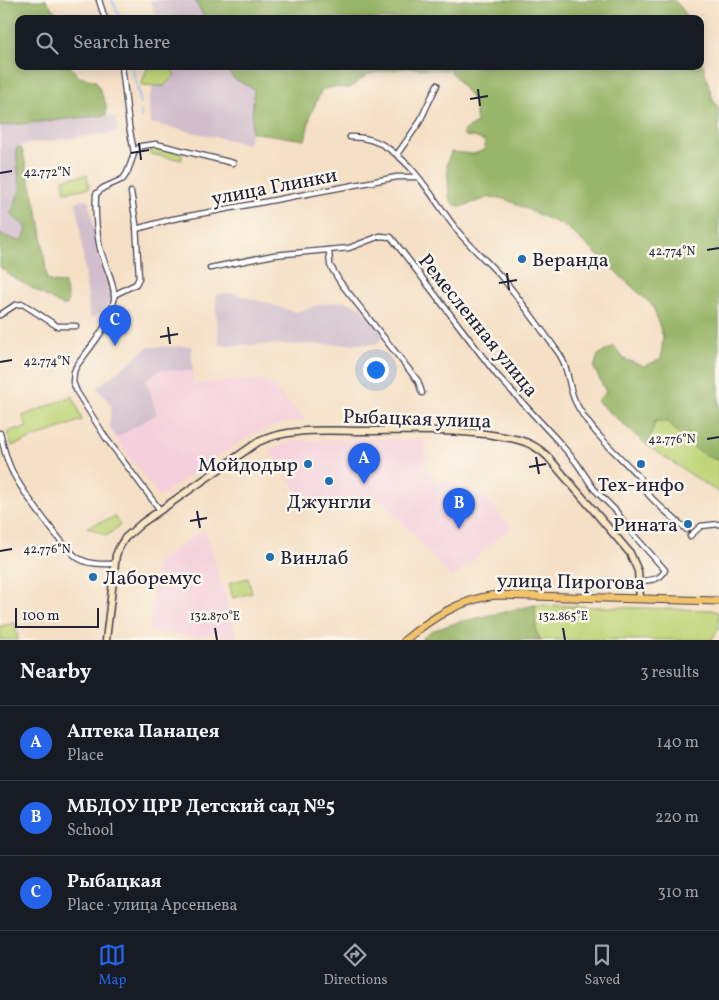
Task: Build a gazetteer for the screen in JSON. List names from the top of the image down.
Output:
{
  "streets": {
    "main road": ["Рыбацкая улица", "улица Пирогова"],
    "street": ["улица Глинки", "Ремесленная улица"]
  },
  "crossings": [
    ["Ремесленная улица", "Рыбацкая улица"],
    ["Рыбацкая улица", "улица Пирогова"]
  ],
  "places": [
    "Веранда",
    "Мойдодыр",
    "Тех-инфо",
    "Джунгли",
    "Рината",
    "Винлаб",
    "Лаборемус"
  ],
  "scale_bar": "100 m",
  "page": {
    "search": "Search here",
    "pins": ["C", "A", "B"],
    "scale": "100 m",
    "heading": ["Nearby", "3 results"],
    "list": [
      {
        "mark": "A",
        "name": "Аптека Панацея",
        "note": "Place",
        "value": "140 m"
      },
      {
        "mark": "B",
        "name": "МБДОУ ЦРР Детский сад №5",
        "note": "School",
        "value": "220 m"
      },
      {
        "mark": "C",
        "name": "Рыбацкая",
        "note": "Place · улица Арсеньева",
        "value": "310 m"
      }
    ],
    "nav": ["Map", "Directions", "Saved"]
  },
  "coordinates": [
    "42.772°N",
    "42.774°N",
    "42.776°N",
    "132.870°E",
    "132.865°E"
  ]
}
